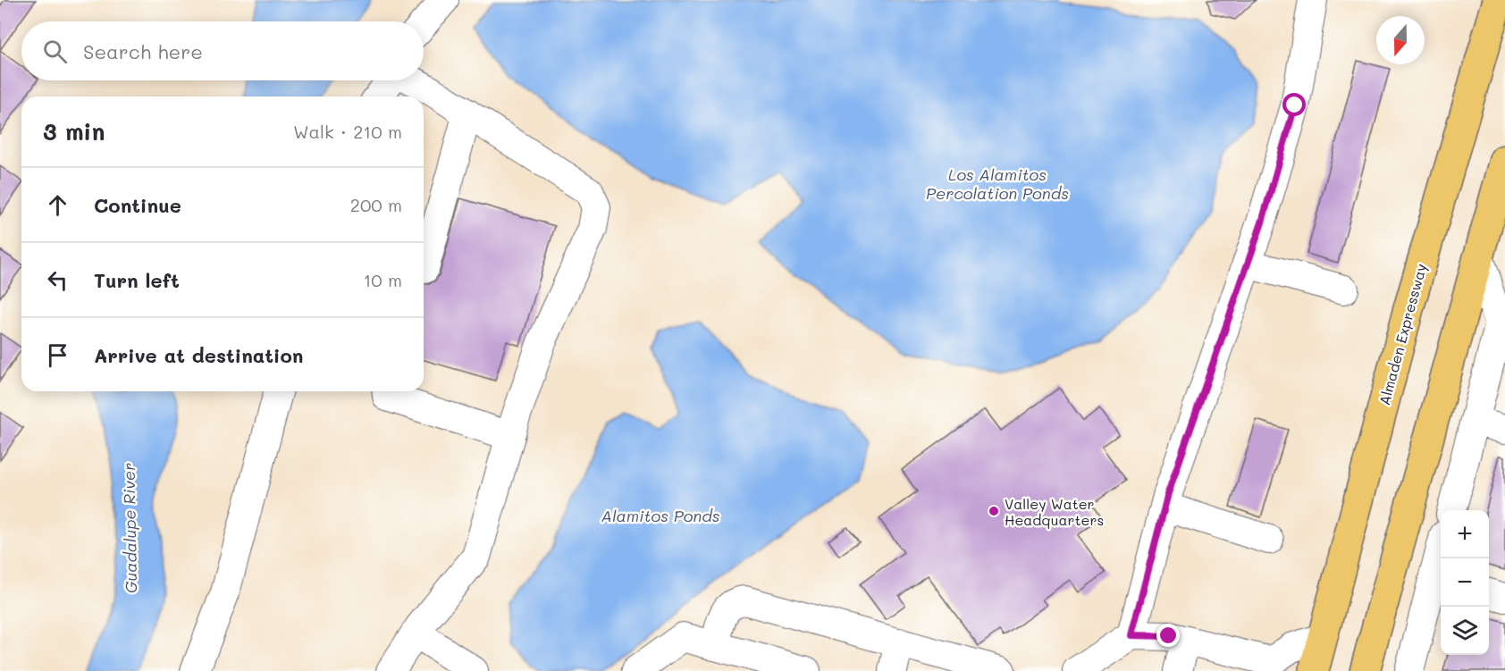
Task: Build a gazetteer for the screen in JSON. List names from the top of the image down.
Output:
{
  "streets": {
    "main road": ["Almaden Expressway"]
  },
  "water": ["Los Alamitos Percolation Ponds", "Alamitos Ponds", "Guadalupe River"],
  "places": ["Valley Water Headquarters"],
  "north": "bottom",
  "page": {
    "search": "Search here",
    "heading": ["3 min", "Walk · 210 m"],
    "list": [
      ["Continue", "200 m"],
      ["Turn left", "10 m"],
      "Arrive at destination"
    ],
    "map_buttons": ["+", "−"]
  }
}
